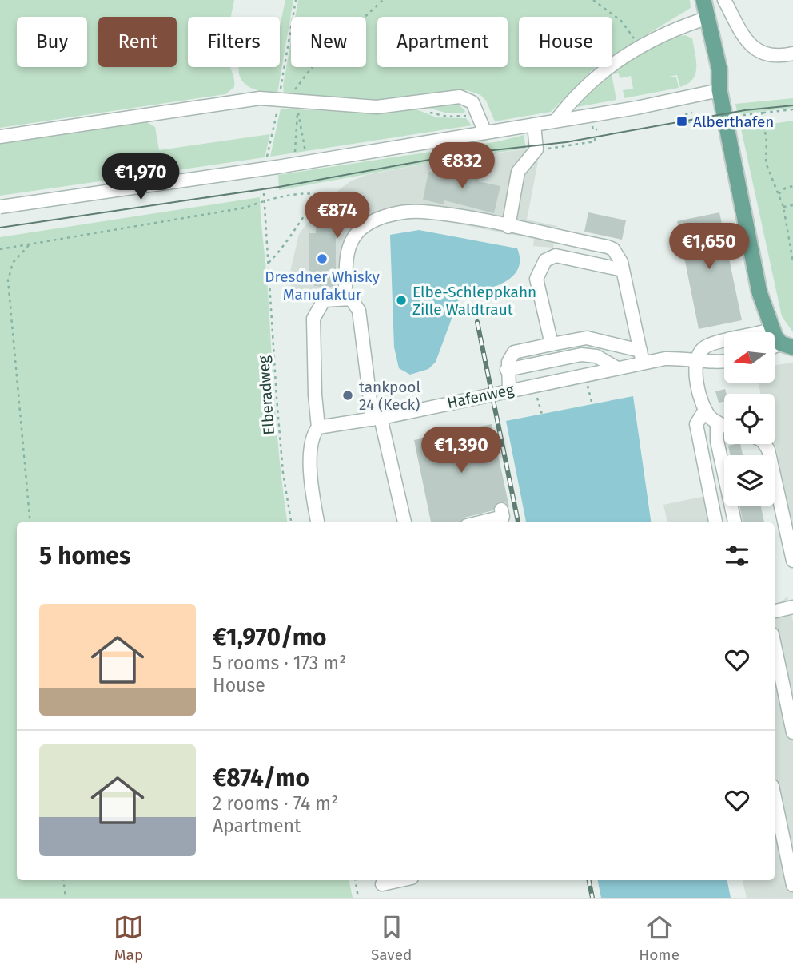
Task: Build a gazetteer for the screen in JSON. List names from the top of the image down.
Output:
{
  "streets": {
    "street": ["Hafenweg"],
    "path": ["Elberadweg"]
  },
  "places": {
    "transit": ["Alberthafen"],
    "other": ["Dresdner Whisky Manufaktur", "Elbe-Schleppkahn Zille Waldtraut", "tankpool 24 (Keck)"]
  },
  "north": "left",
  "page": {
    "chip": [
      "Buy",
      "Rent",
      "Filters",
      "New",
      "Apartment",
      "House"
    ],
    "price": [
      "€832",
      "€1,970",
      "€874",
      "€1,650",
      "€1,390"
    ],
    "heading": "5 homes",
    "list": [
      {
        "name": "€1,970/mo",
        "note": "5 rooms · 173 m² · House"
      },
      {
        "name": "€874/mo",
        "note": "2 rooms · 74 m² · Apartment"
      }
    ],
    "tabs": ["Map", "Saved", "Home"]
  }
}
